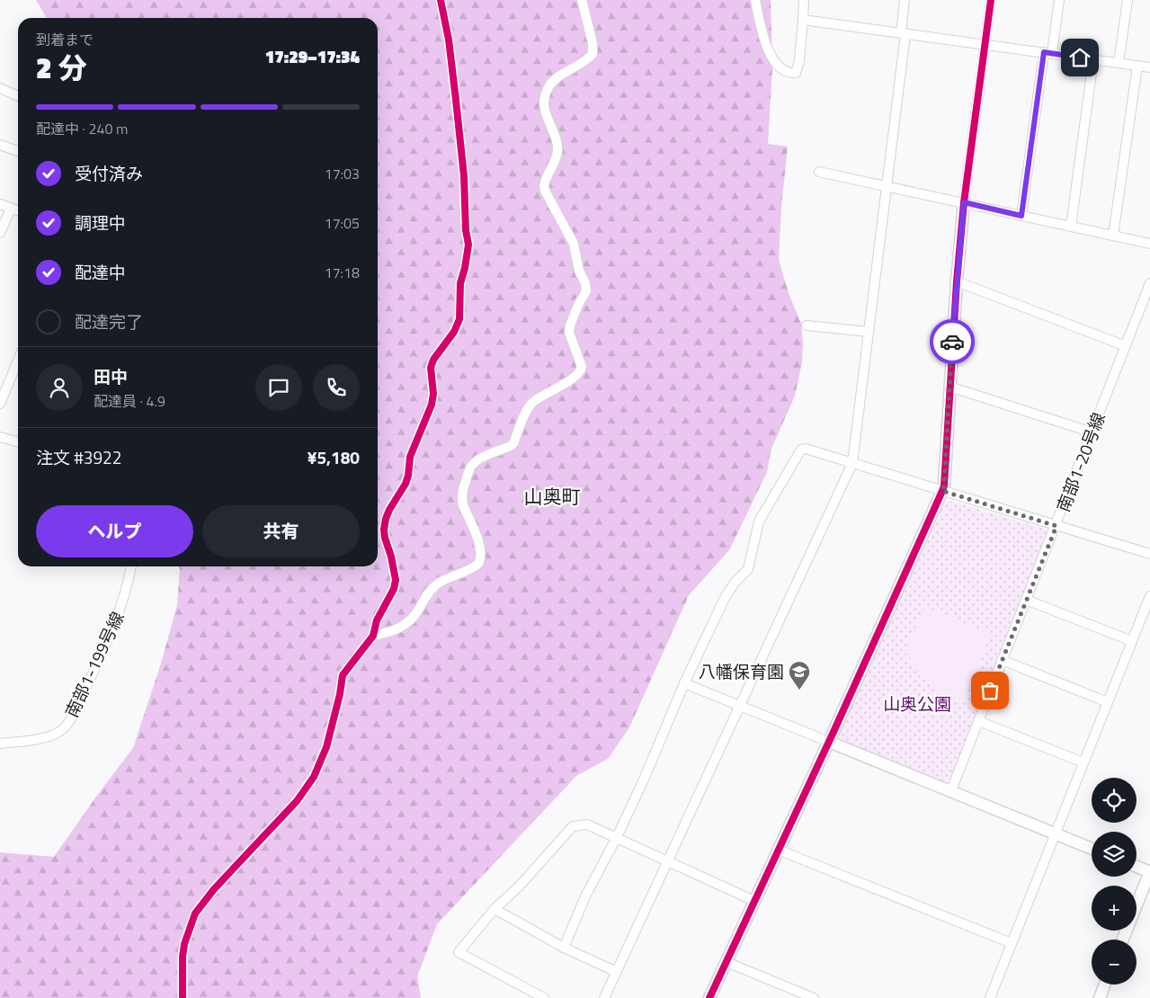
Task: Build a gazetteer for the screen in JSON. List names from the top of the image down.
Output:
{
  "streets": {
    "street": ["南部1-20号線", "南部1-199号線"]
  },
  "districts": ["山奥町"],
  "parks": ["山奥公園"],
  "places": {
    "school or university": ["八幡保育園"]
  },
  "page": {
    "heading": ["2 分", "到着まで", "17:29–17:34"],
    "panel": [
      "田中",
      "配達員 · 4.9",
      "注文 #3922",
      "¥5,180"
    ],
    "bar": "配達中 · 240 m",
    "list": [
      ["受付済み", "17:03"],
      ["調理中", "17:05"],
      ["配達中", "17:18"],
      "配達完了"
    ],
    "buttons": ["ヘルプ", "共有"],
    "map_buttons": ["+", "−"]
  }
}
